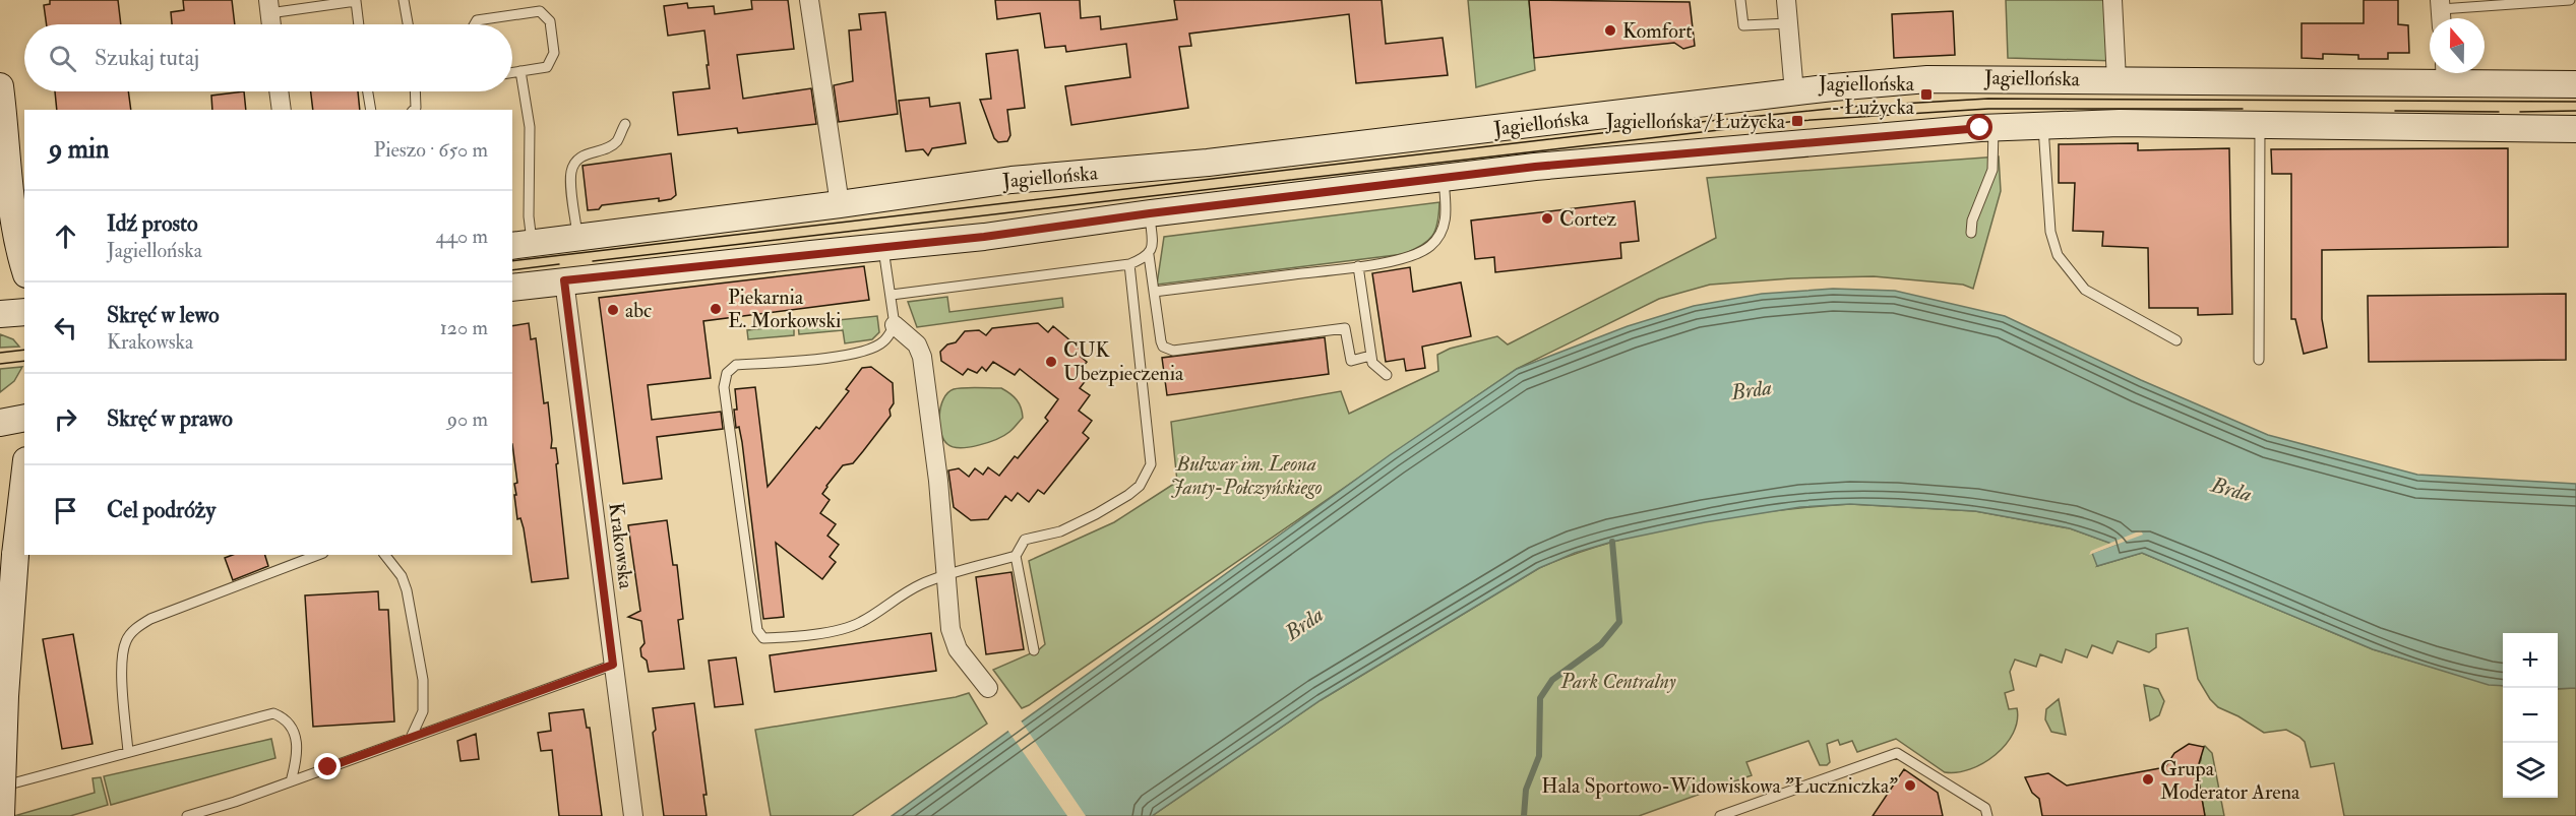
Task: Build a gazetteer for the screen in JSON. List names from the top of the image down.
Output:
{
  "streets": {
    "main road": ["Jagiellońska"],
    "street": ["Krakowska"]
  },
  "water": ["Brda"],
  "parks": ["Bulwar im. Leona Janty-Połczyńskiego", "Park Centralny"],
  "places": {
    "other": [
      "Komfort",
      "Cortez",
      "Piekarnia E. Morkowski",
      "abc",
      "CUK Ubezpieczenia",
      "Grupa Moderator Arena",
      "Hala Sportowo-Widowiskowa \"Łuczniczka\""
    ],
    "transit": ["Jagiellońska - Łużycka", "Jagiellońska / Łużycka"]
  },
  "north": "top",
  "page": {
    "search": "Szukaj tutaj",
    "heading": ["9 min", "Pieszo · 650 m"],
    "list": [
      ["Idź prosto", "Jagiellońska", "440 m"],
      ["Skręć w lewo", "Krakowska", "120 m"],
      ["Skręć w prawo", "90 m"],
      "Cel podróży"
    ],
    "map_buttons": ["+", "−"]
  }
}
